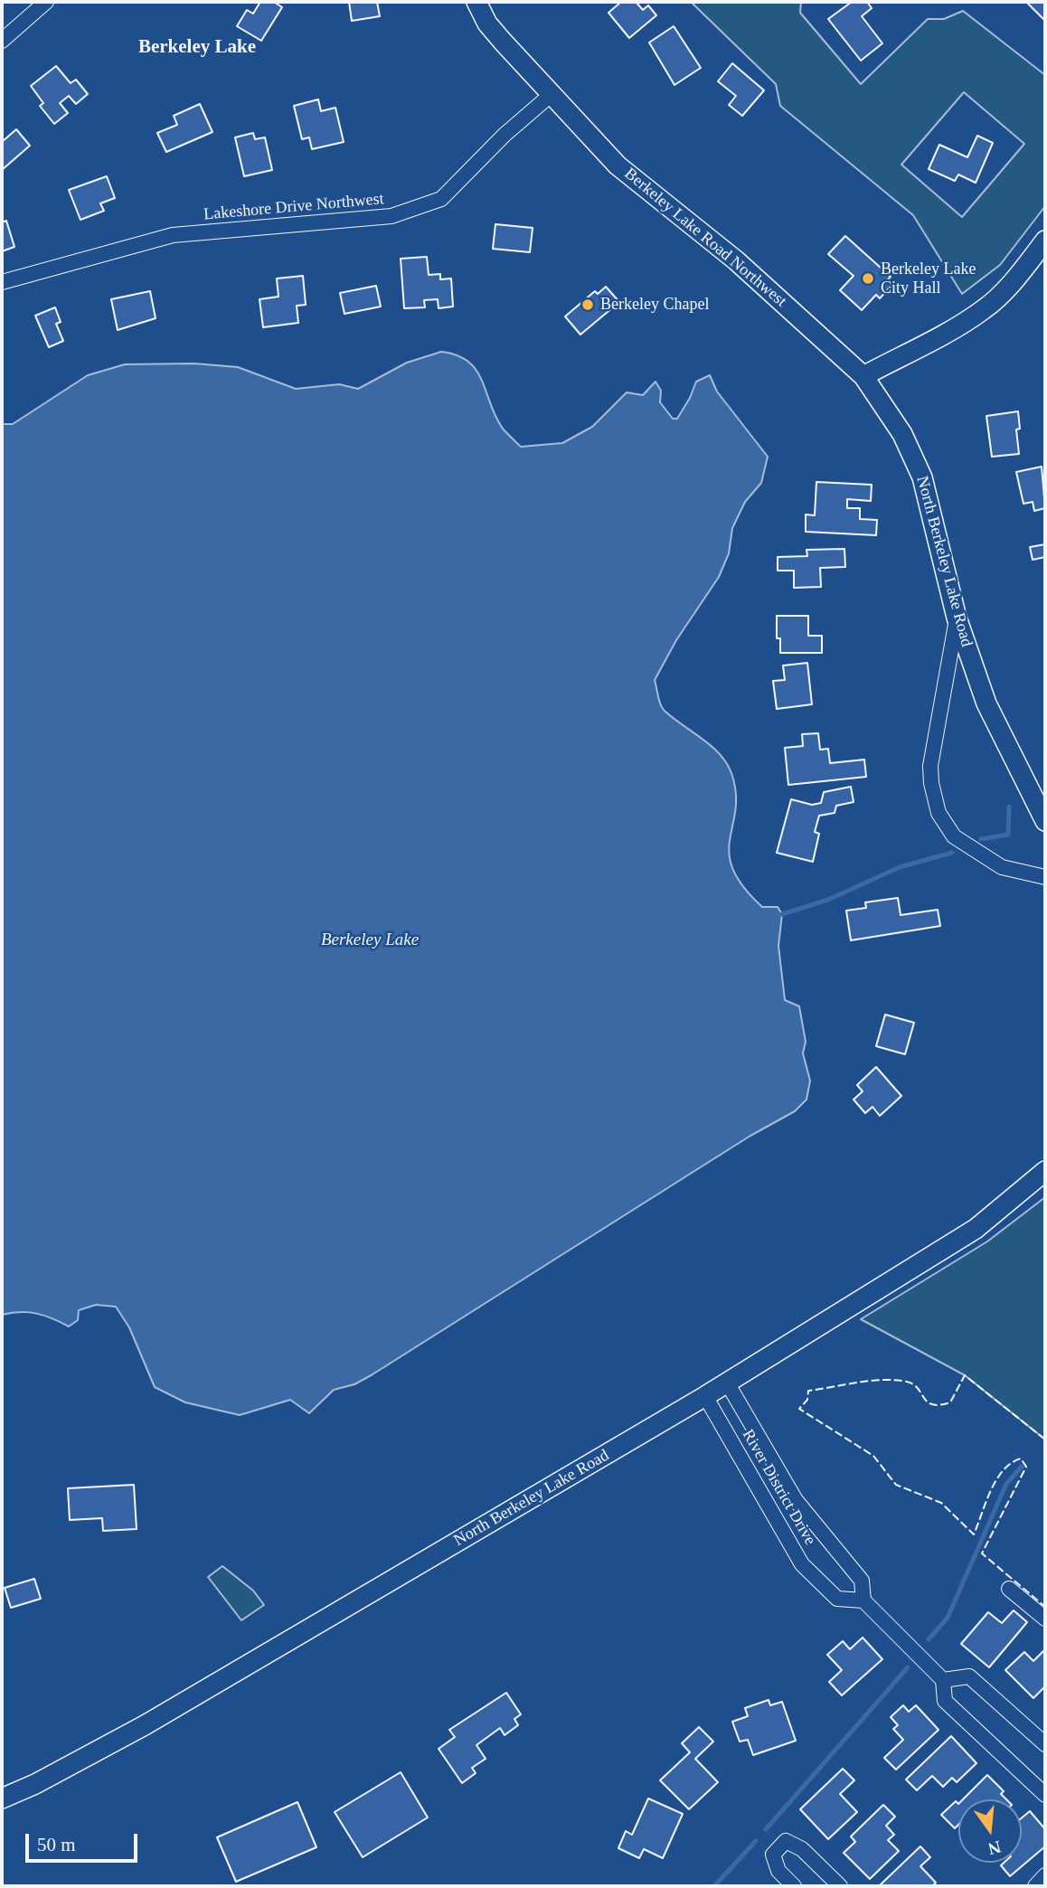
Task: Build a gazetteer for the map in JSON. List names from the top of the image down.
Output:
{
  "streets": {
    "street": [
      "Lakeshore Drive Northwest",
      "Berkeley Lake Road Northwest",
      "North Berkeley Lake Road",
      "River District Drive"
    ]
  },
  "crossings": [
    ["Lakeshore Drive Northwest", "Berkeley Lake Road Northwest"],
    ["Berkeley Lake Road Northwest", "North Berkeley Lake Road"],
    ["North Berkeley Lake Road", "River District Drive"]
  ],
  "districts": ["Berkeley Lake"],
  "water": ["Berkeley Lake"],
  "places": ["Berkeley Lake City Hall", "Berkeley Chapel"],
  "scale_bar": "50 m",
  "north": "bottom"
}
